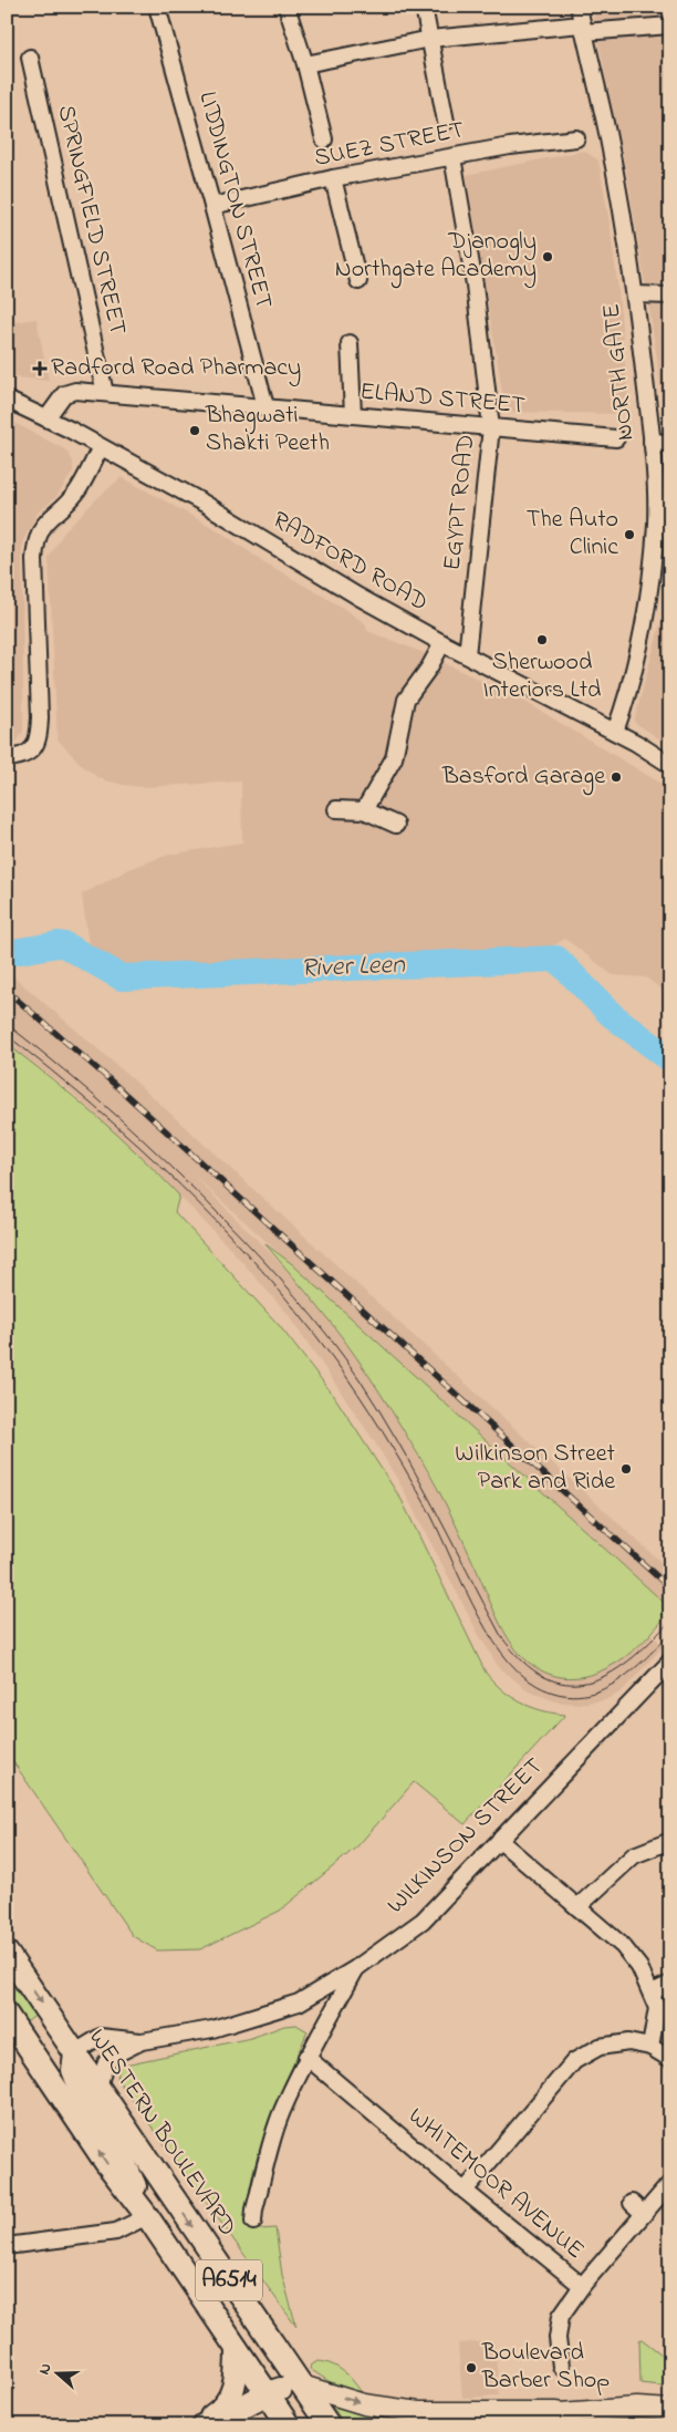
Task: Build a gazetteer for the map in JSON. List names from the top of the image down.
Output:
{
  "streets": {
    "highway": ["WESTERN BOULEVARD", "A6514"],
    "street": [
      "SUEZ STREET",
      "LIDDINGTON STREET",
      "SPRINGFIELD STREET",
      "NORTH GATE",
      "ELAND STREET",
      "EGYPT ROAD",
      "RADFORD ROAD",
      "WILKINSON STREET",
      "WHITEMOOR AVENUE"
    ]
  },
  "crossings": [
    ["SUEZ STREET", "LIDDINGTON STREET"],
    ["SUEZ STREET", "EGYPT ROAD"],
    ["LIDDINGTON STREET", "ELAND STREET"],
    ["SPRINGFIELD STREET", "ELAND STREET"],
    ["NORTH GATE", "RADFORD ROAD"],
    ["ELAND STREET", "EGYPT ROAD"],
    ["ELAND STREET", "RADFORD ROAD"],
    ["EGYPT ROAD", "RADFORD ROAD"],
    ["WILKINSON STREET", "WESTERN BOULEVARD"]
  ],
  "water": ["River Leen"],
  "places": {
    "other": [
      "Djanogly Northgate Academy",
      "Bhagwati Shakti Peeth",
      "The Auto Clinic",
      "Sherwood Interiors Ltd",
      "Basford Garage",
      "Wilkinson Street Park and Ride",
      "Boulevard Barber Shop"
    ],
    "health": ["Radford Road Pharmacy"]
  },
  "north": "left"
}
